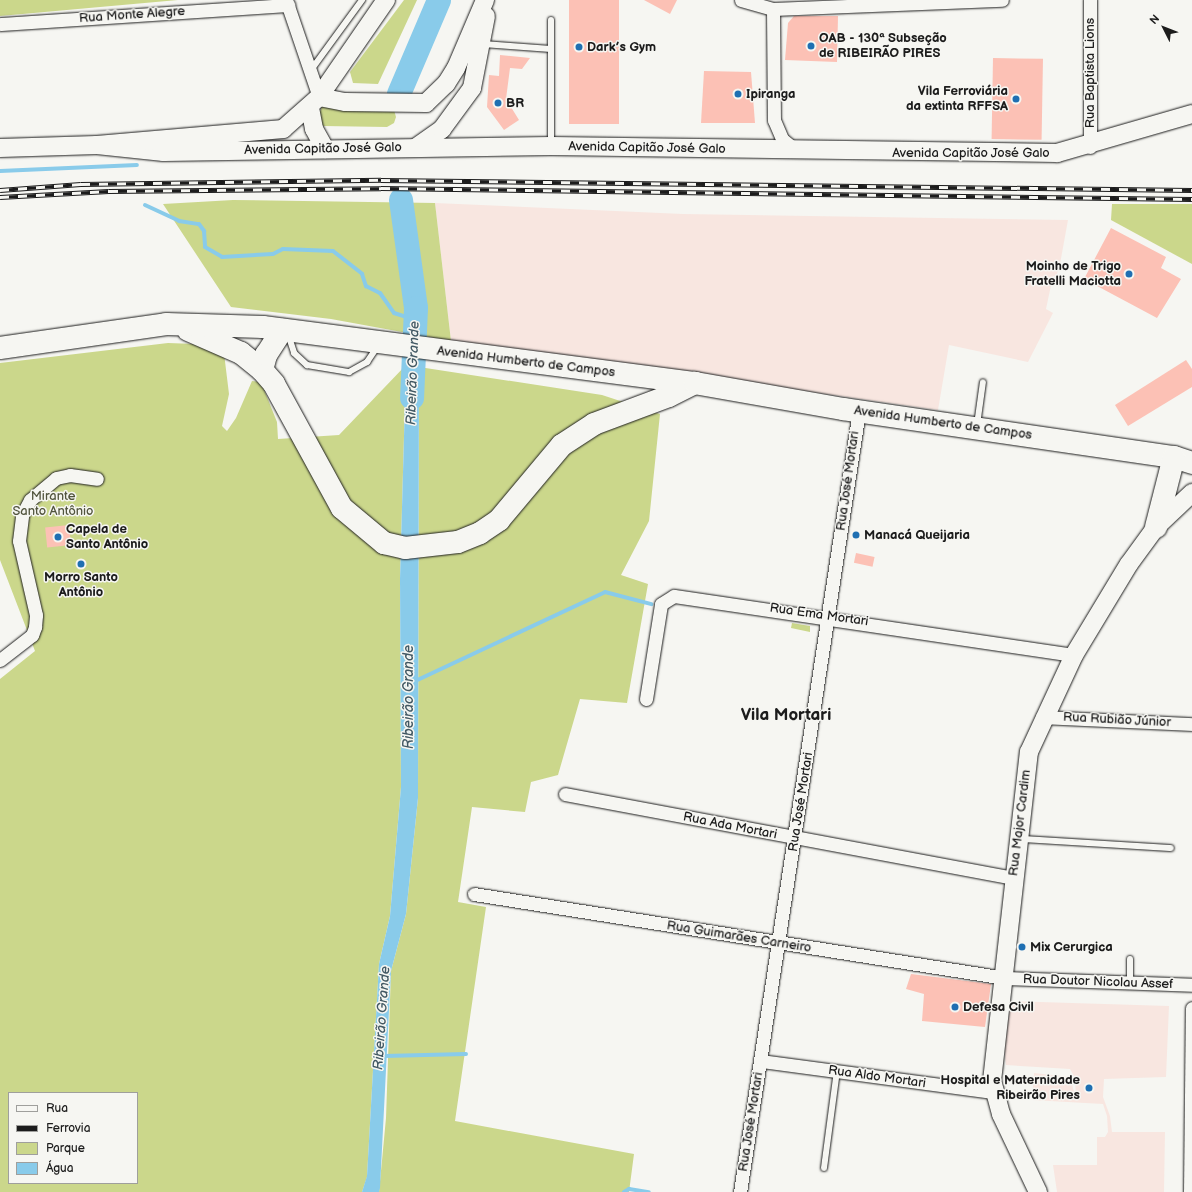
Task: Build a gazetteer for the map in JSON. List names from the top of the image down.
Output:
{
  "streets": {
    "highway": ["Avenida Humberto de Campos"],
    "main road": ["Avenida Capitão José Galo", "Rua Major Cardim"],
    "street": [
      "Rua Monte Alegre",
      "Rua Baptista Lions",
      "Rua José Mortari",
      "Rua Ema Mortari",
      "Rua Rubião Júnior",
      "Rua Ada Mortari",
      "Rua Guimarães Carneiro",
      "Rua Doutor Nicolau Assef",
      "Rua Aldo Mortari"
    ]
  },
  "crossings": [
    ["Rua Baptista Lions", "Avenida Capitão José Galo"],
    ["Avenida Humberto de Campos", "Rua José Mortari"],
    ["Rua José Mortari", "Rua Ema Mortari"],
    ["Rua José Mortari", "Rua Ada Mortari"],
    ["Rua José Mortari", "Rua Guimarães Carneiro"],
    ["Rua José Mortari", "Rua Aldo Mortari"],
    ["Rua Ema Mortari", "Rua Major Cardim"],
    ["Rua Rubião Júnior", "Rua Major Cardim"],
    ["Rua Major Cardim", "Rua Ada Mortari"],
    ["Rua Major Cardim", "Rua Guimarães Carneiro"],
    ["Rua Major Cardim", "Rua Doutor Nicolau Assef"],
    ["Rua Major Cardim", "Rua Aldo Mortari"],
    ["Rua Guimarães Carneiro", "Rua Doutor Nicolau Assef"]
  ],
  "districts": ["Vila Mortari"],
  "water": ["Ribeirão Grande"],
  "parks": ["Mirante Santo Antônio"],
  "places": [
    "OAB - 130ª Subseção de RIBEIRÃO PIRES",
    "Dark’s Gym",
    "Ipiranga",
    "Vila Ferroviária da extinta RFFSA",
    "BR",
    "Moinho de Trigo Fratelli Maciotta",
    "Manacá Queijaria",
    "Capela de Santo Antônio",
    "Morro Santo Antônio",
    "Mix Cerurgica",
    "Defesa Civil",
    "Hospital e Maternidade Ribeirão Pires"
  ],
  "legend": [
    "Rua",
    "Ferrovia",
    "Parque",
    "Água"
  ],
  "north": "top left"
}
